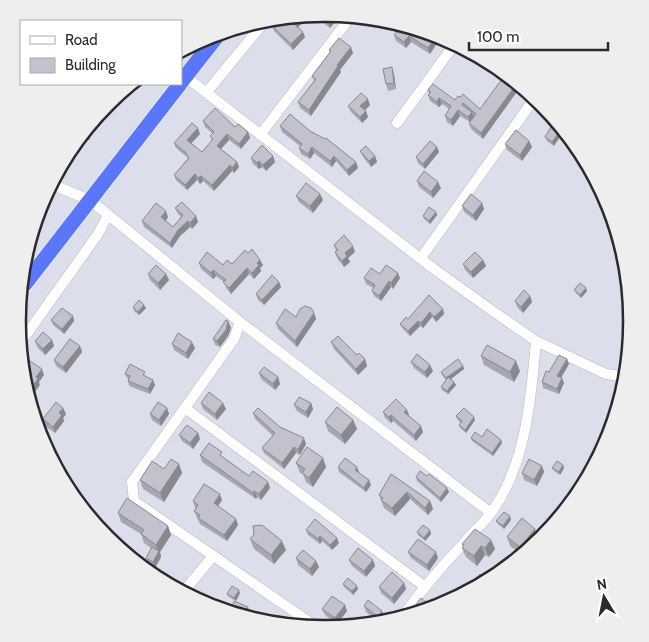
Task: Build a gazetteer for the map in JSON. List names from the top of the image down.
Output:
{
  "legend": ["Road", "Building"],
  "scale_bar": "100 m",
  "north": "top"
}
